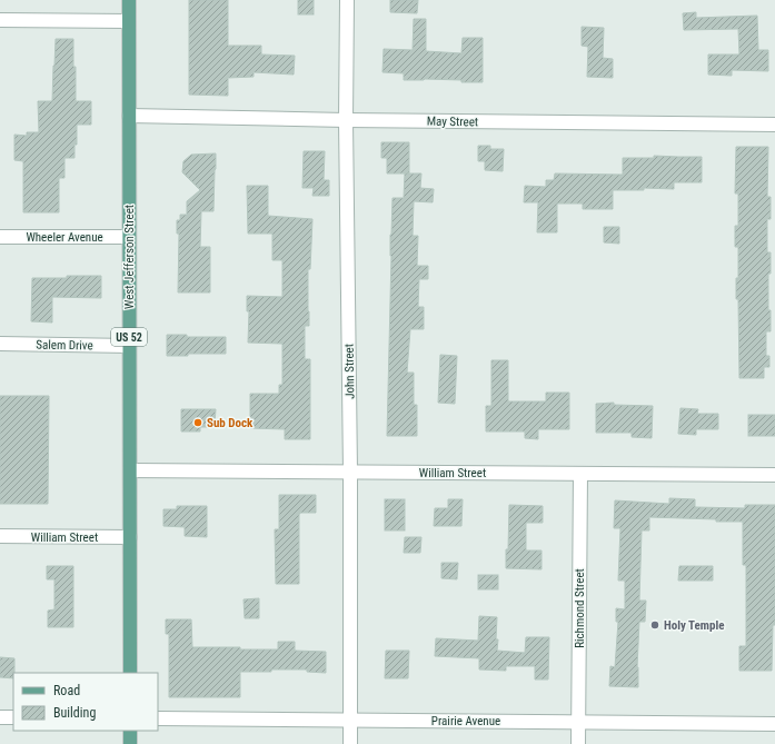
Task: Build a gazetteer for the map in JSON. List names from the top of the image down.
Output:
{
  "streets": {
    "main road": ["West Jefferson Street", "US 52"],
    "street": [
      "May Street",
      "Wheeler Avenue",
      "Salem Drive",
      "John Street",
      "William Street",
      "Richmond Street",
      "Prairie Avenue"
    ]
  },
  "crossings": [
    ["May Street", "West Jefferson Street"],
    ["May Street", "John Street"],
    ["Wheeler Avenue", "West Jefferson Street"],
    ["West Jefferson Street", "Salem Drive"],
    ["West Jefferson Street", "William Street"],
    ["John Street", "William Street"],
    ["John Street", "Prairie Avenue"],
    ["William Street", "Richmond Street"],
    ["Richmond Street", "Prairie Avenue"]
  ],
  "places": ["Sub Dock", "Holy Temple"],
  "legend": ["Road", "Building"]
}
